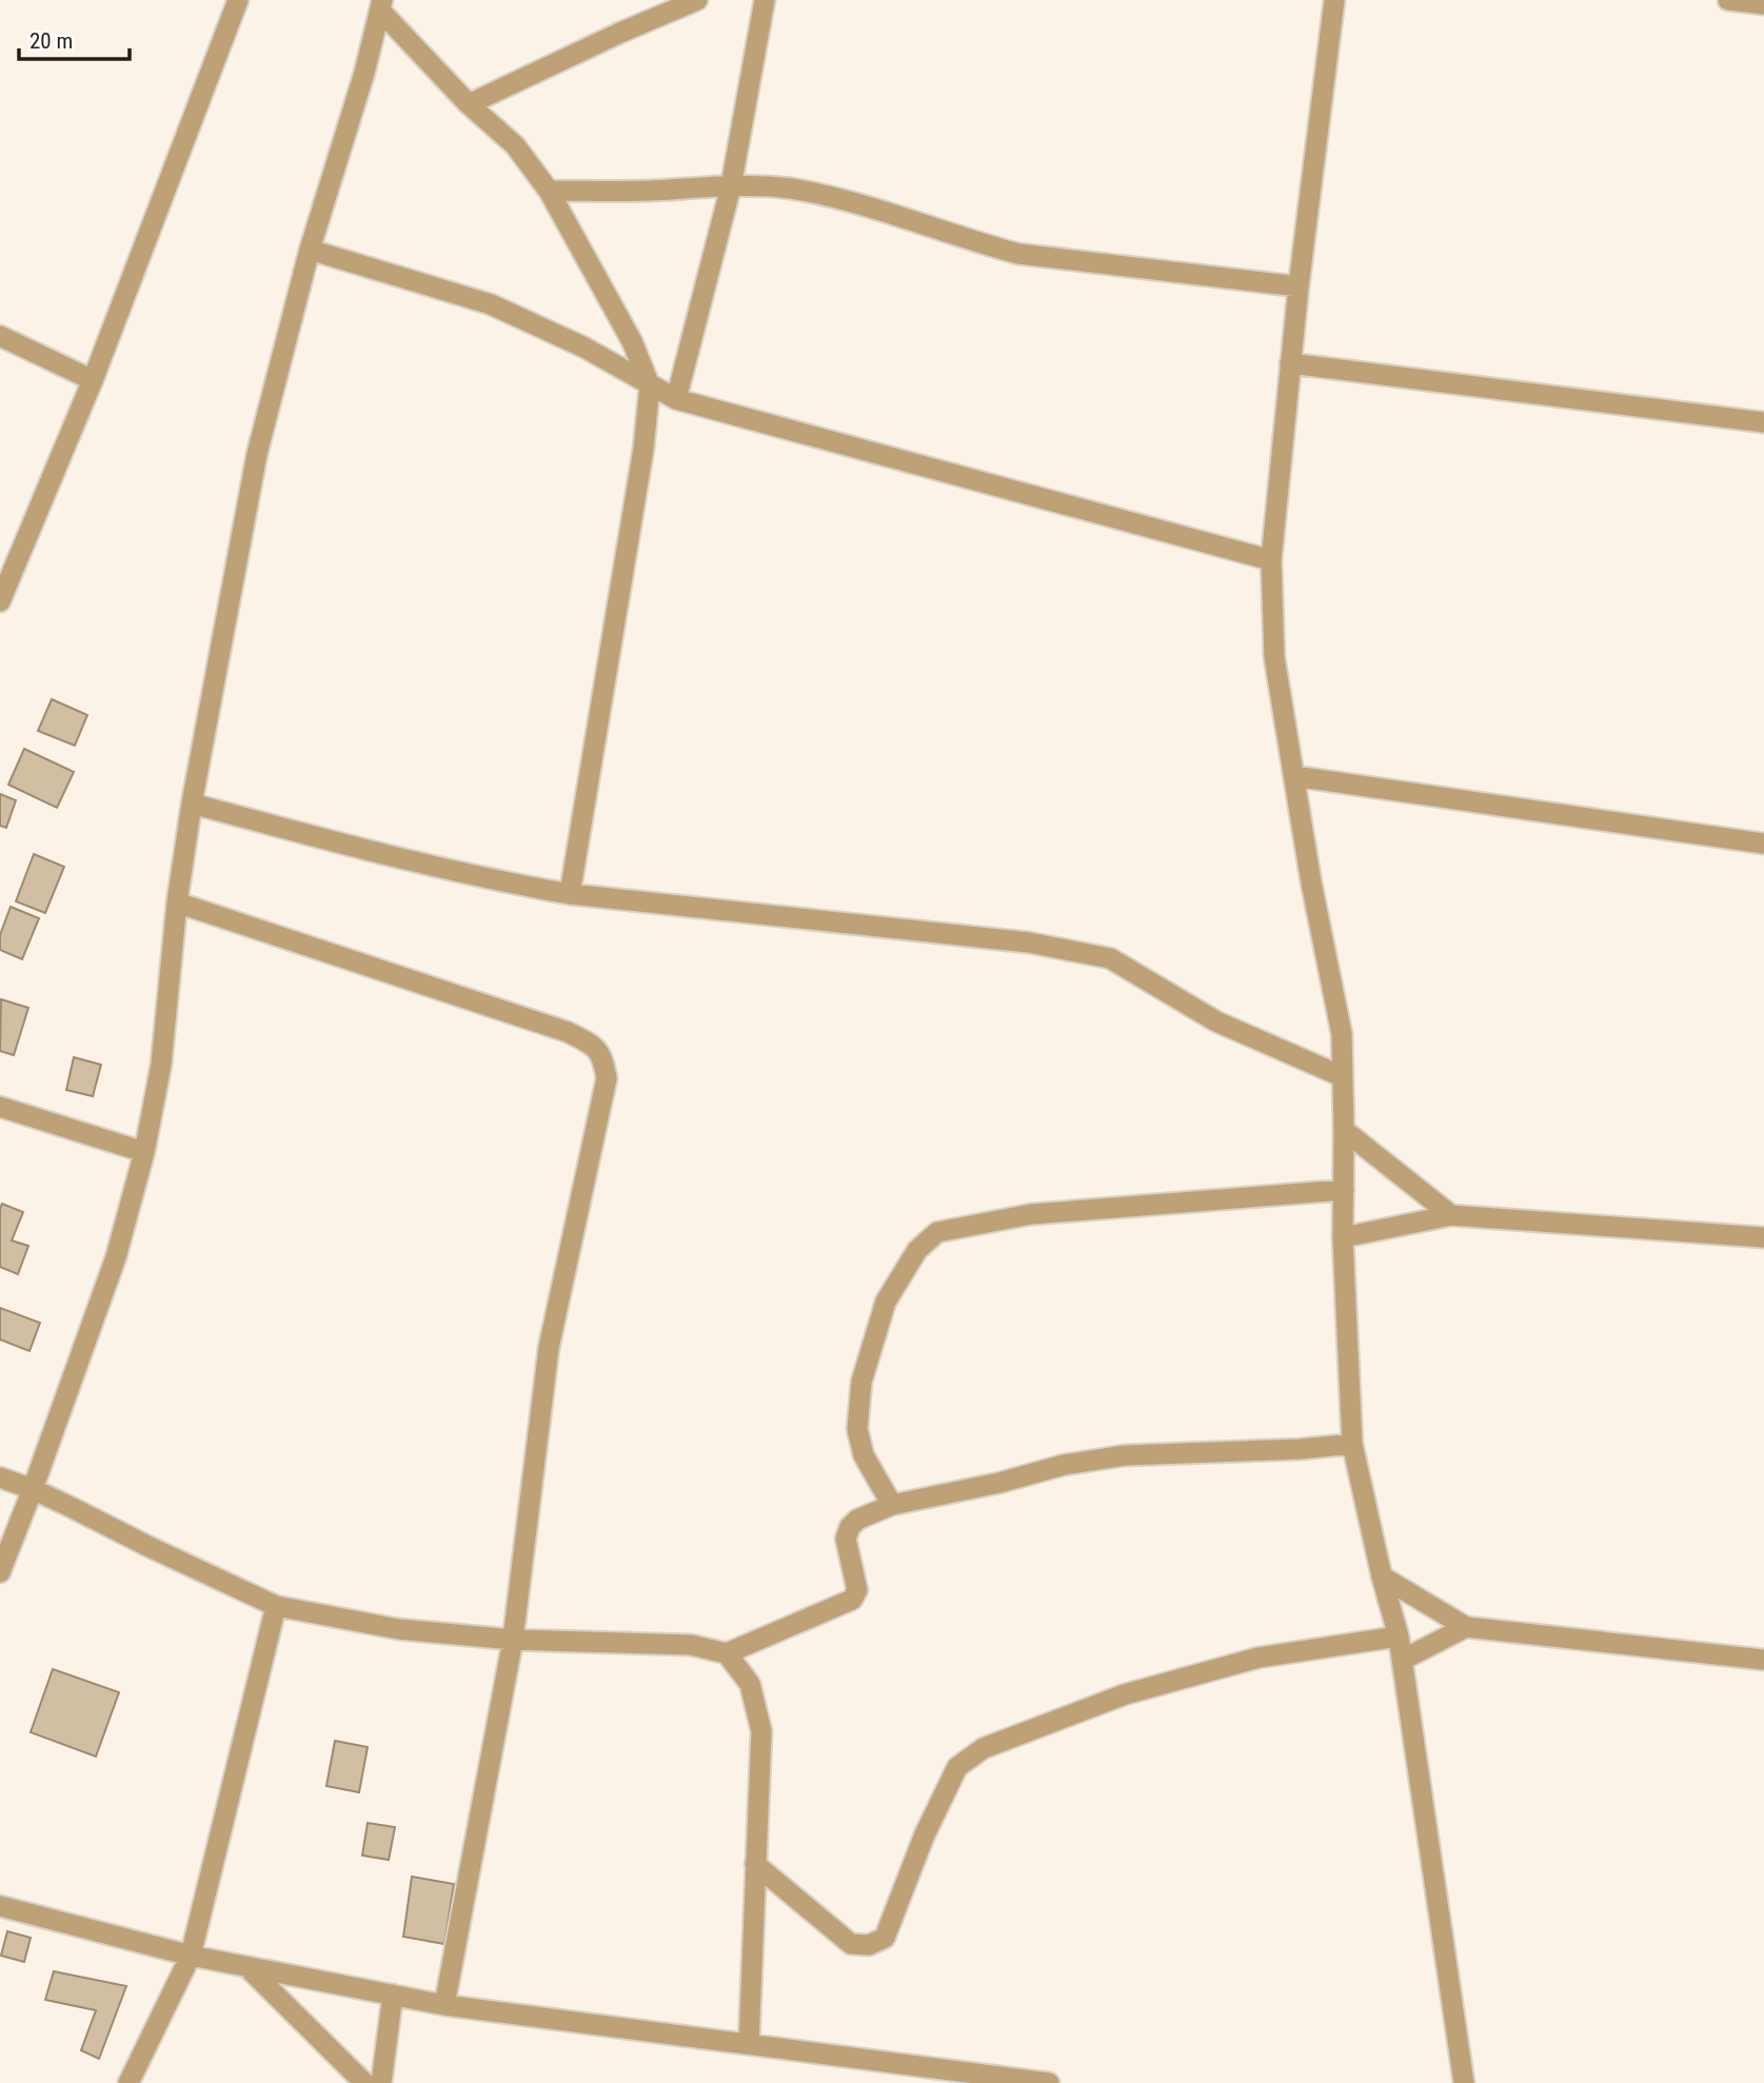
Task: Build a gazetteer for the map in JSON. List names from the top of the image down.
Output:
{
  "scale_bar": "20 m"
}
